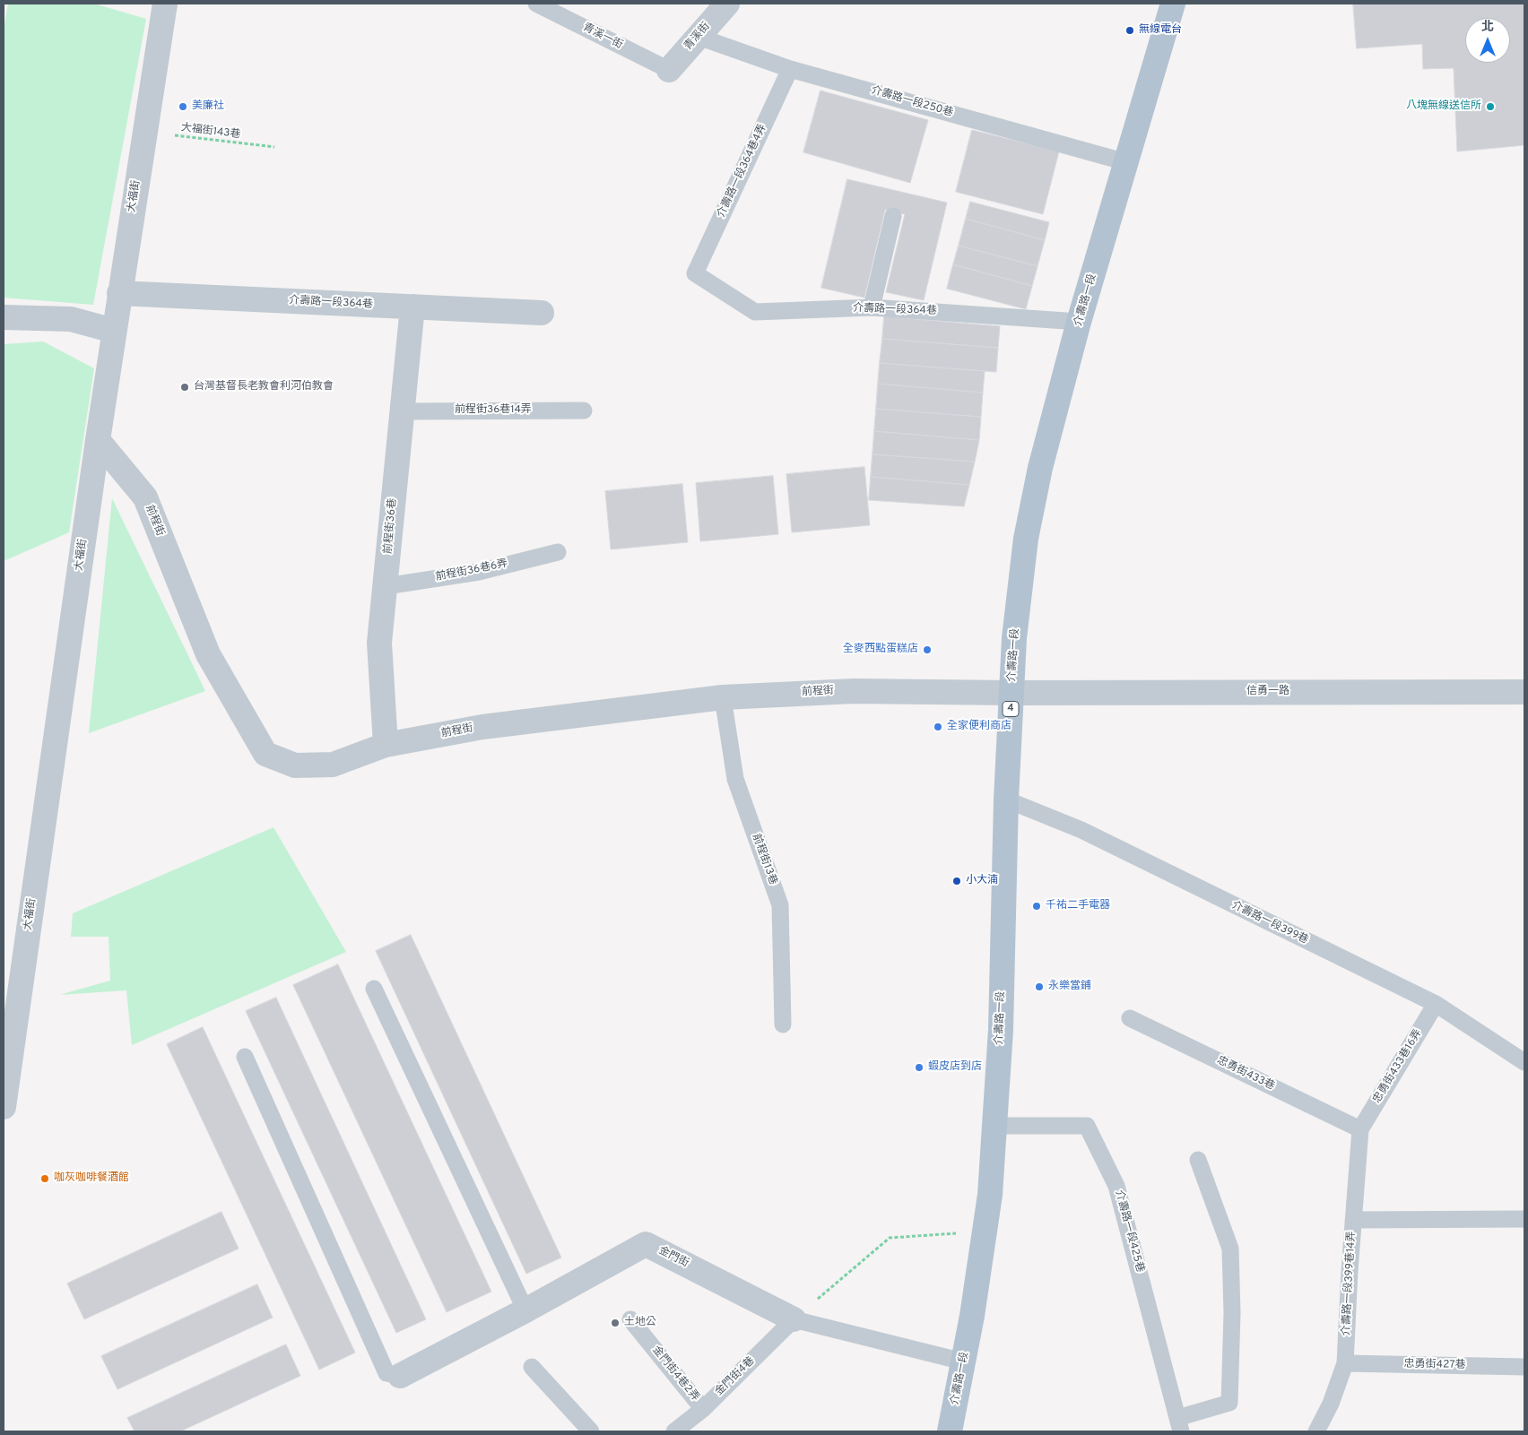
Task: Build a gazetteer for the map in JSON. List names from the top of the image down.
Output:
{
  "streets": {
    "main road": ["介壽路一段", "4"],
    "street": [
      "青溪街",
      "大福街",
      "介壽路一段364巷",
      "前程街",
      "前程街36巷",
      "信勇一路",
      "金門街"
    ],
    "lane": [
      "青溪一街",
      "介壽路一段250巷",
      "介壽路一段364巷4弄",
      "前程街36巷14弄",
      "前程街36巷6弄",
      "前程街13巷",
      "介壽路一段399巷",
      "忠勇街433巷16弄",
      "忠勇街433巷",
      "介壽路一段425巷",
      "介壽路一段399巷14弄",
      "忠勇街427巷",
      "金門街4巷2弄",
      "金門街4巷"
    ],
    "path": ["大福街143巷"]
  },
  "crossings": [
    ["青溪一街", "青溪街"],
    ["青溪街", "介壽路一段250巷"],
    ["介壽路一段250巷", "介壽路一段364巷4弄"],
    ["介壽路一段250巷", "介壽路一段"],
    ["大福街143巷", "大福街"],
    ["介壽路一段364巷4弄", "介壽路一段364巷"],
    ["大福街", "介壽路一段364巷"],
    ["大福街", "前程街"],
    ["介壽路一段", "介壽路一段364巷"],
    ["介壽路一段", "前程街"],
    ["介壽路一段", "信勇一路"],
    ["介壽路一段", "介壽路一段399巷"],
    ["介壽路一段", "介壽路一段425巷"],
    ["介壽路一段", "金門街"],
    ["介壽路一段364巷", "前程街36巷"],
    ["前程街36巷14弄", "前程街36巷"],
    ["前程街", "前程街36巷"],
    ["前程街", "信勇一路"],
    ["前程街", "前程街13巷"],
    ["前程街36巷", "前程街36巷6弄"],
    ["介壽路一段399巷", "忠勇街433巷16弄"],
    ["忠勇街433巷16弄", "忠勇街433巷"],
    ["忠勇街433巷16弄", "介壽路一段399巷14弄"],
    ["忠勇街433巷", "介壽路一段399巷14弄"],
    ["金門街", "金門街4巷"],
    ["介壽路一段399巷14弄", "忠勇街427巷"],
    ["金門街4巷2弄", "金門街4巷"]
  ],
  "places": [
    "無線電台",
    "美廉社",
    "八塊無線送信所",
    "台灣基督長老教會利河伯教會",
    "全麥西點蛋糕店",
    "全家便利商店",
    "小大湳",
    "千祐二手電器",
    "永樂當鋪",
    "蝦皮店到店",
    "咖灰咖啡餐酒館",
    "土地公"
  ],
  "north": "top"
}
